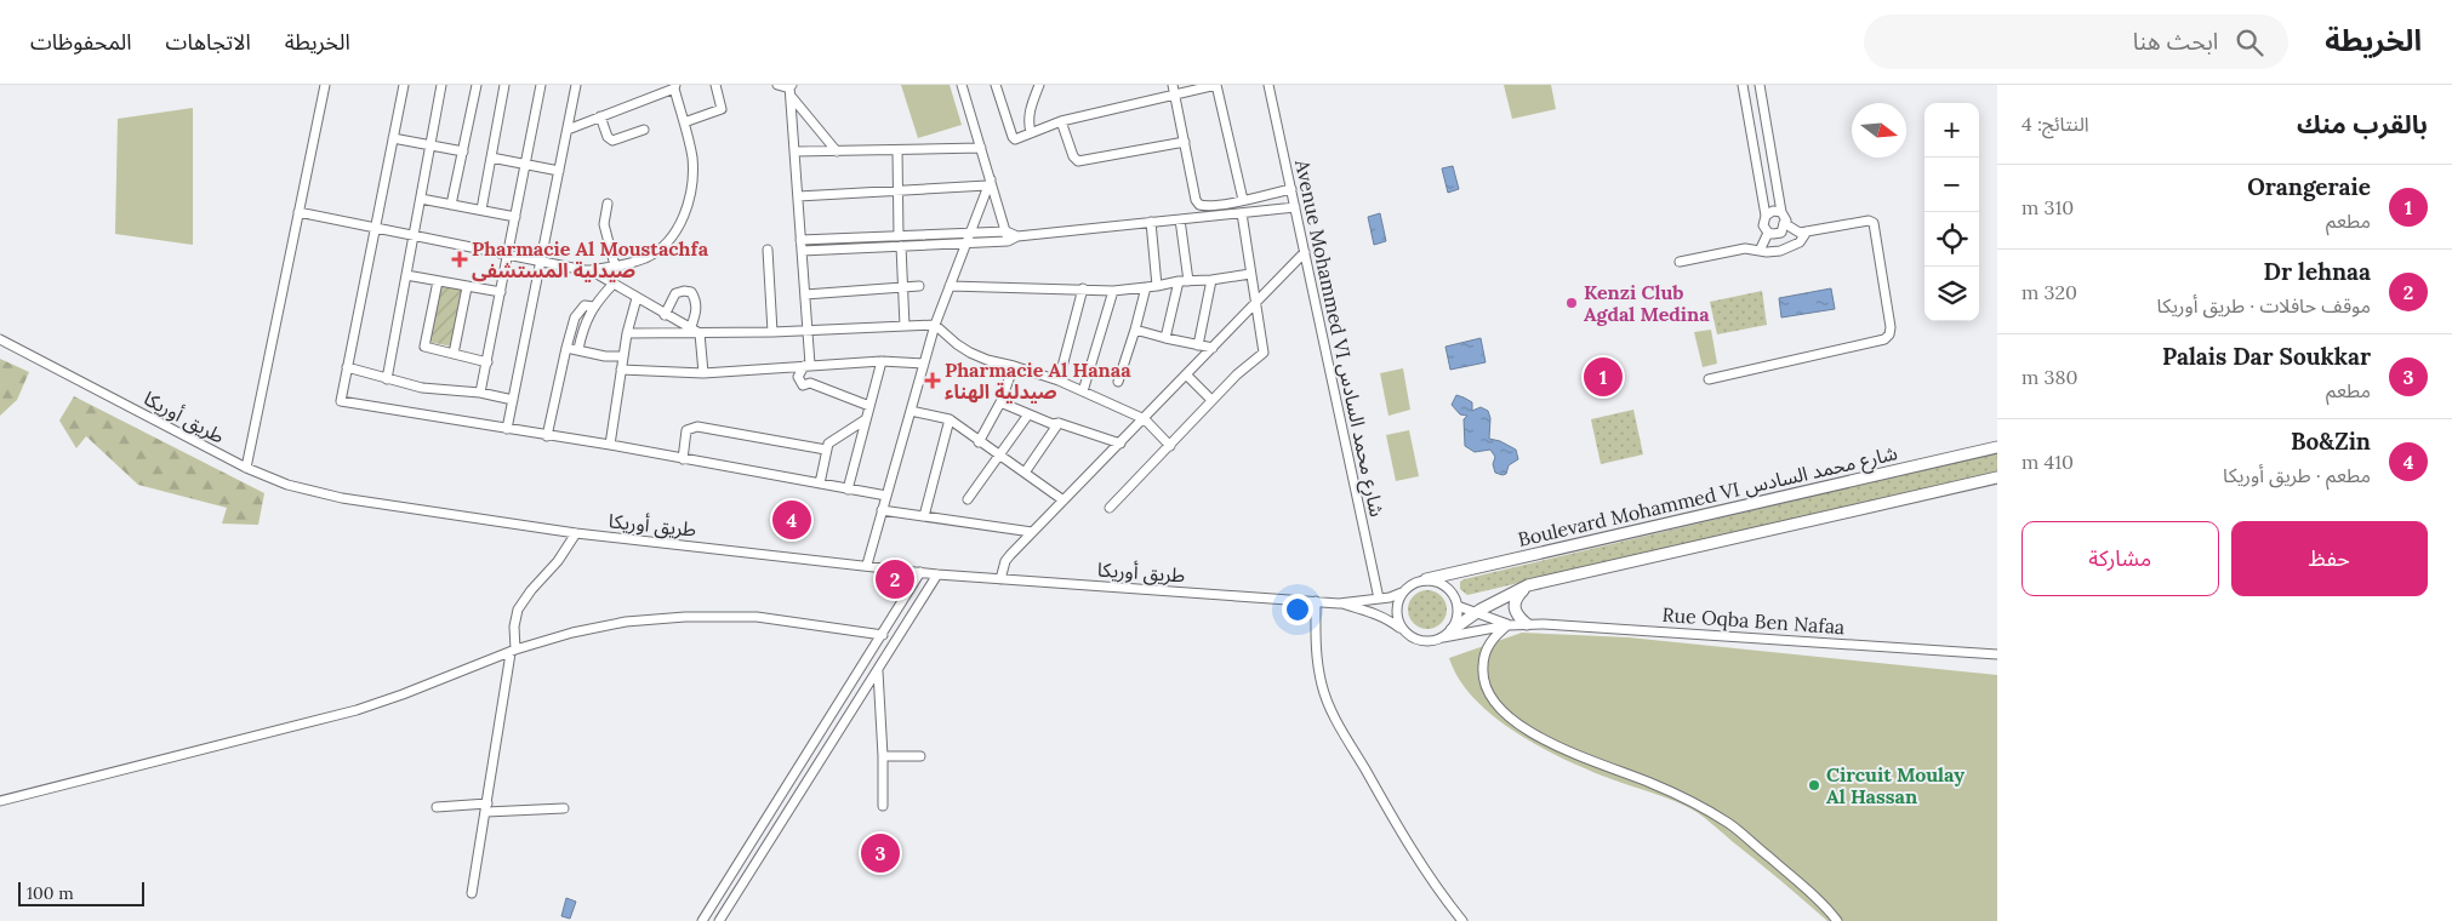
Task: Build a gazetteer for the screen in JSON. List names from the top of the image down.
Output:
{
  "streets": {
    "main road": ["Boulevard Mohammed VI شارع محمد السادس"],
    "street": ["Avenue Mohammed VI شارع محمد السادس", "طريق أوريكا", "Rue Oqba Ben Nafaa"]
  },
  "crossings": [
    ["Avenue Mohammed VI شارع محمد السادس", "طريق أوريكا"],
    ["طريق أوريكا", "Boulevard Mohammed VI شارع محمد السادس"],
    ["طريق أوريكا", "Rue Oqba Ben Nafaa"],
    ["Boulevard Mohammed VI شارع محمد السادس", "Rue Oqba Ben Nafaa"]
  ],
  "places": {
    "health": ["Pharmacie Al Moustachfa صيدلية المستشفى", "Pharmacie Al Hanaa صيدلية الهناء"],
    "other": ["Kenzi Club Agdal Medina", "Circuit Moulay Al Hassan"]
  },
  "scale_bar": "100 m",
  "north": "right",
  "page": {
    "header": "الخريطة",
    "search": "ابحث هنا",
    "nav": ["الخريطة", "الاتجاهات", "المحفوظات"],
    "heading": ["بالقرب منك", "النتائج: 4"],
    "map_buttons": ["+", "−"],
    "list": [
      {
        "mark": "1",
        "name": "Orangeraie",
        "note": "مطعم",
        "value": "310 m"
      },
      {
        "mark": "2",
        "name": "Dr lehnaa",
        "note": "موقف حافلات · طريق أوريكا",
        "value": "320 m"
      },
      {
        "mark": "3",
        "name": "Palais Dar Soukkar",
        "note": "مطعم",
        "value": "380 m"
      },
      {
        "mark": "4",
        "name": "Bo&Zin",
        "note": "مطعم · طريق أوريكا",
        "value": "410 m"
      }
    ],
    "pins": [
      "1",
      "4",
      "2",
      "3"
    ],
    "buttons": ["حفظ", "مشاركة"],
    "scale": "100 m"
  }
}
